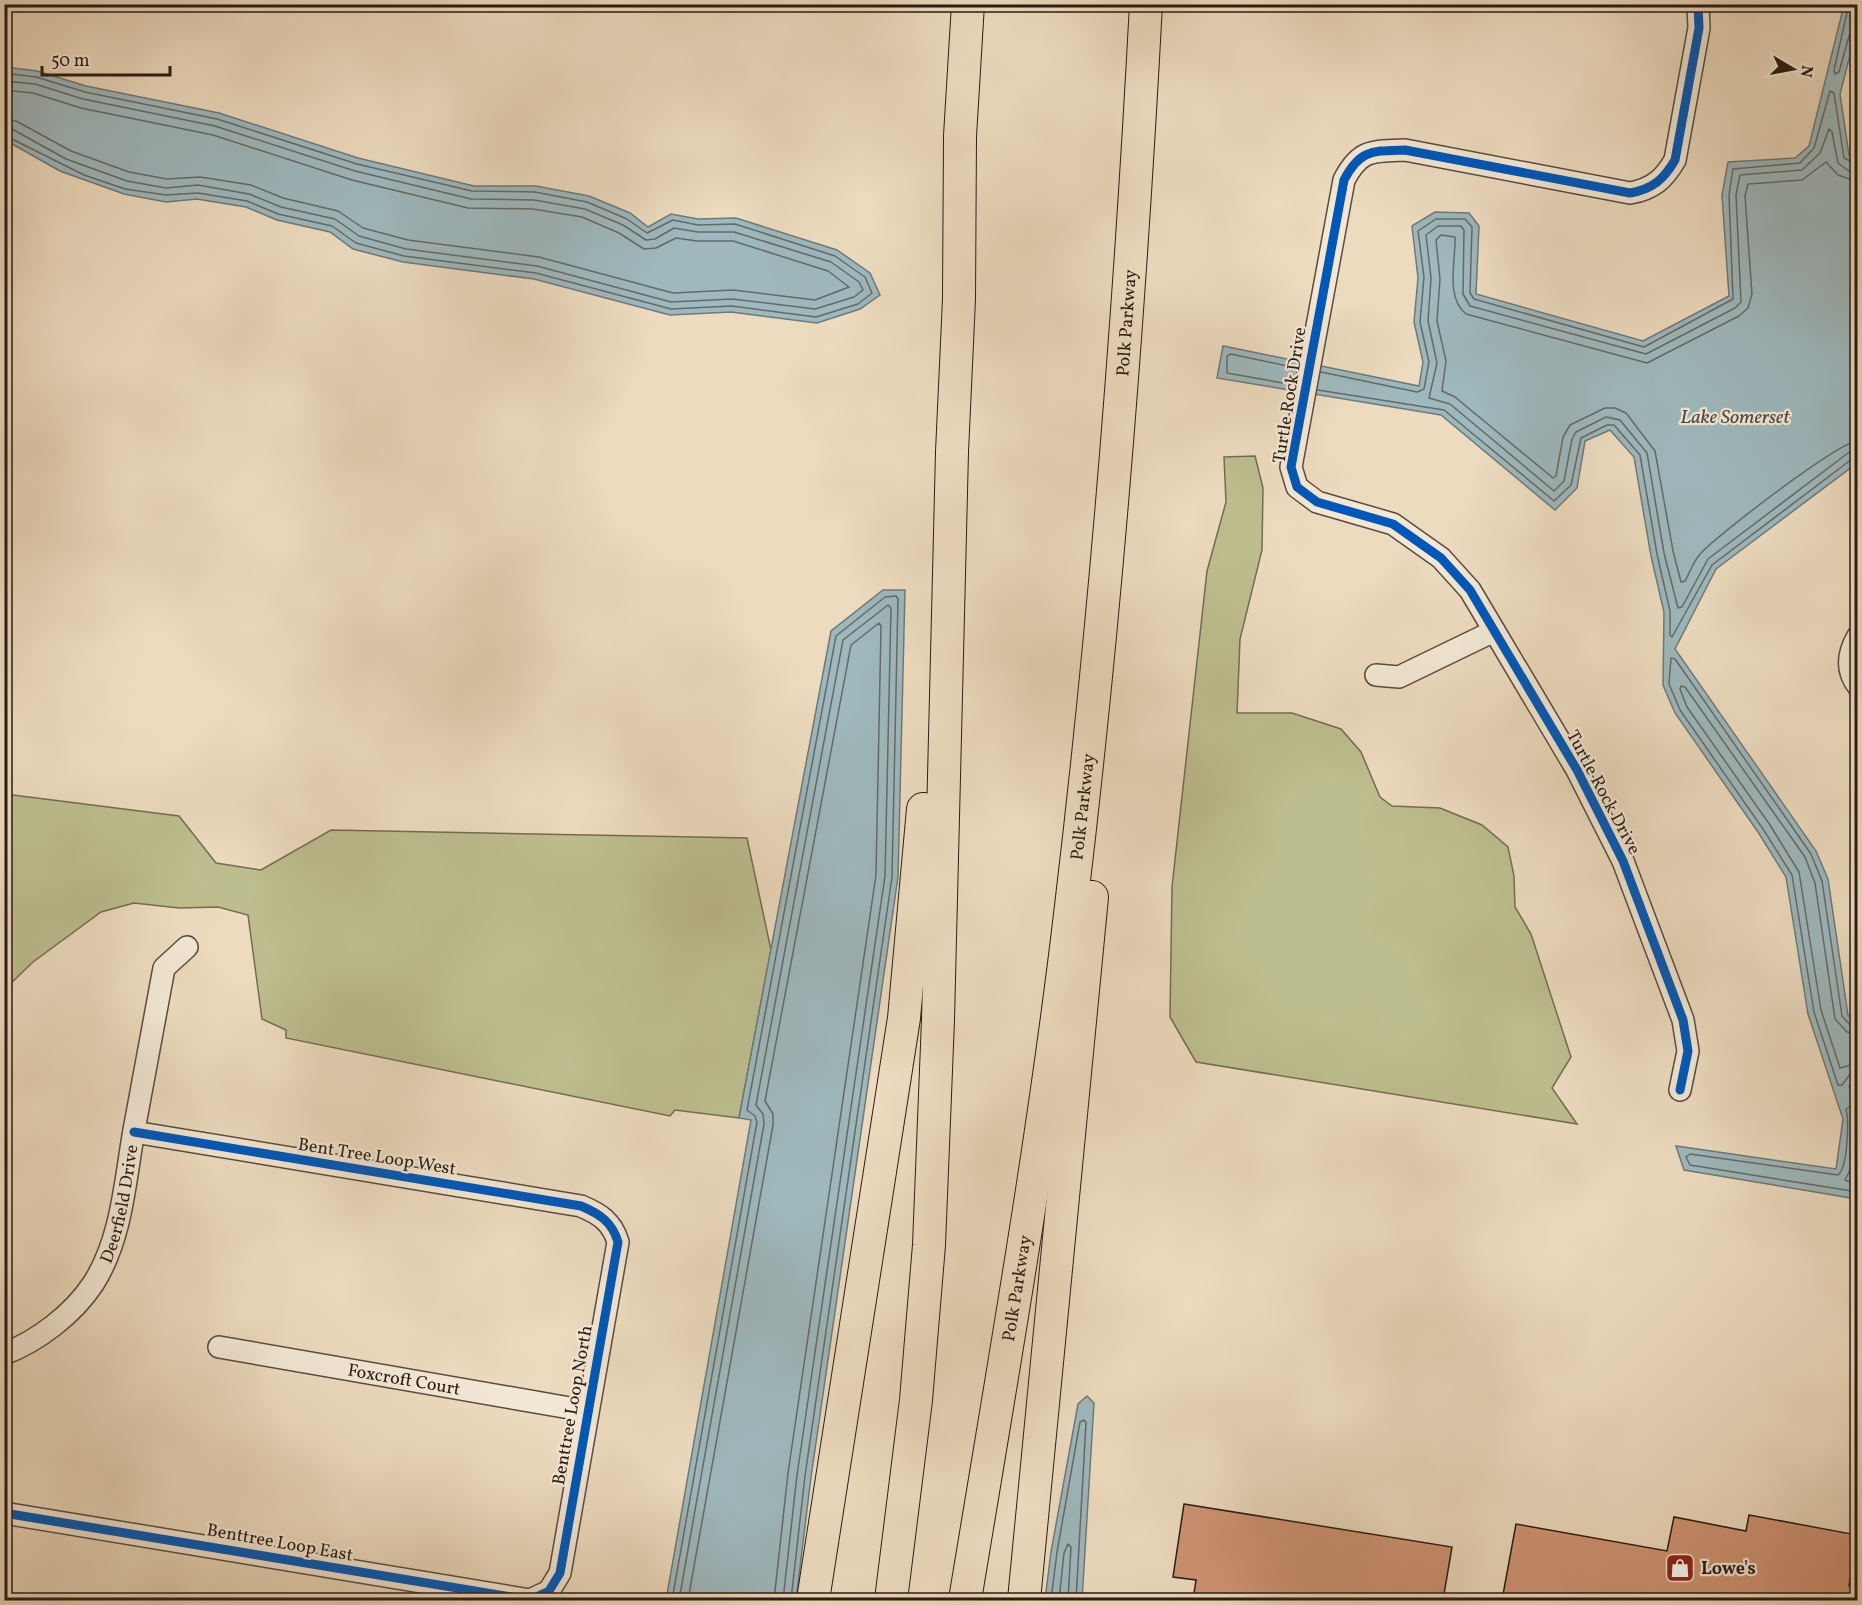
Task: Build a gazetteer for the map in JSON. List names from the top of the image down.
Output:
{
  "streets": {
    "highway": ["Polk Parkway"],
    "street": [
      "Turtle Rock Drive",
      "Bent Tree Loop West",
      "Deerfield Drive",
      "Foxcroft Court",
      "Benttree Loop North",
      "Benttree Loop East"
    ]
  },
  "crossings": [
    ["Bent Tree Loop West", "Deerfield Drive"],
    ["Bent Tree Loop West", "Benttree Loop North"],
    ["Foxcroft Court", "Benttree Loop North"],
    ["Benttree Loop North", "Benttree Loop East"]
  ],
  "water": ["Lake Somerset"],
  "places": {
    "shop": ["Lowe's"]
  },
  "scale_bar": "50 m",
  "north": "right"
}
